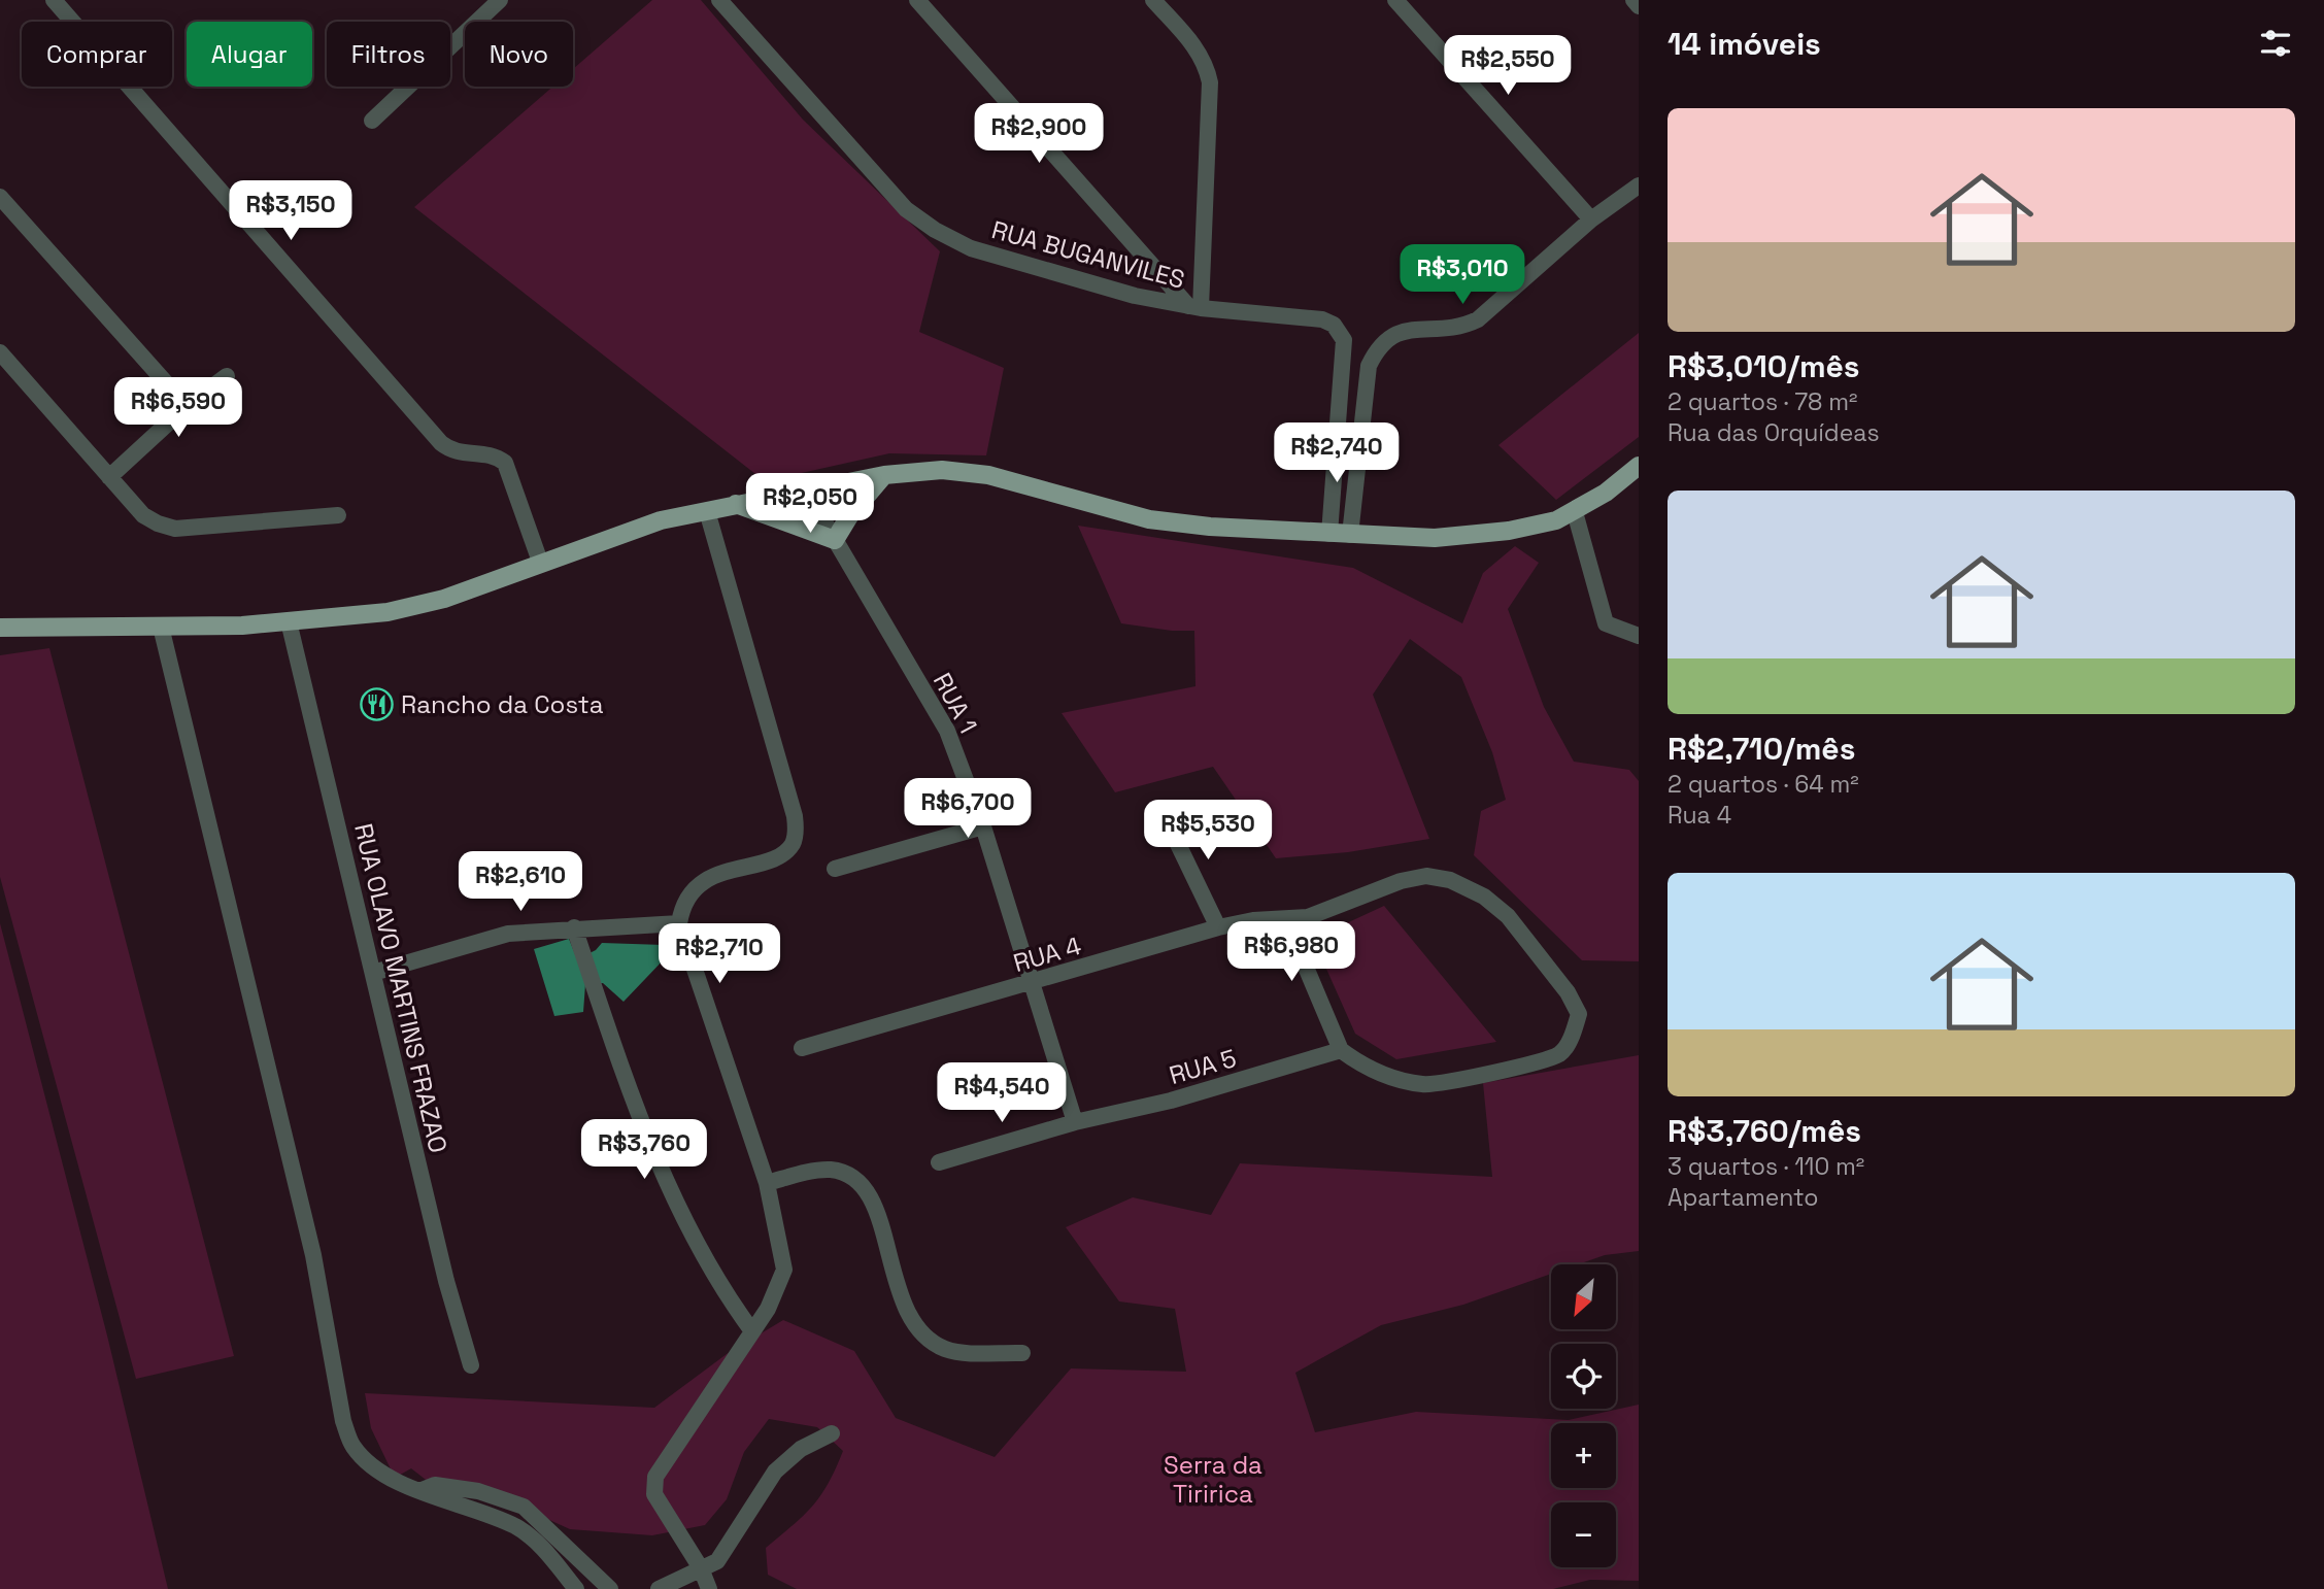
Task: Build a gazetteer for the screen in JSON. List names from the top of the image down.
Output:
{
  "streets": {
    "street": [
      "RUA BUGANVILES",
      "RUA 1",
      "RUA 4",
      "RUA OLAVO MARTINS FRAZAO",
      "RUA 5"
    ]
  },
  "crossings": [
    ["RUA 1", "RUA 4"],
    ["RUA 1", "RUA 5"],
    ["RUA 4", "RUA 5"]
  ],
  "parks": ["Serra da Tiririca"],
  "places": {
    "restaurant": ["Rancho da Costa"]
  },
  "north": "bottom left",
  "page": {
    "heading": "14 imóveis",
    "chip": [
      "Comprar",
      "Alugar",
      "Filtros",
      "Novo"
    ],
    "price": [
      "R$2,550",
      "R$2,900",
      "R$3,150",
      "R$3,010",
      "R$6,590",
      "R$2,740",
      "R$2,050",
      "R$6,700",
      "R$5,530",
      "R$2,610",
      "R$6,980",
      "R$2,710",
      "R$4,540",
      "R$3,760"
    ],
    "list": [
      {
        "name": "R$3,010/mês",
        "note": "2 quartos · 78 m² · Rua das Orquídeas"
      },
      {
        "name": "R$2,710/mês",
        "note": "2 quartos · 64 m² · Rua 4"
      },
      {
        "name": "R$3,760/mês",
        "note": "3 quartos · 110 m² · Apartamento"
      }
    ],
    "map_buttons": ["+", "−"]
  }
}
